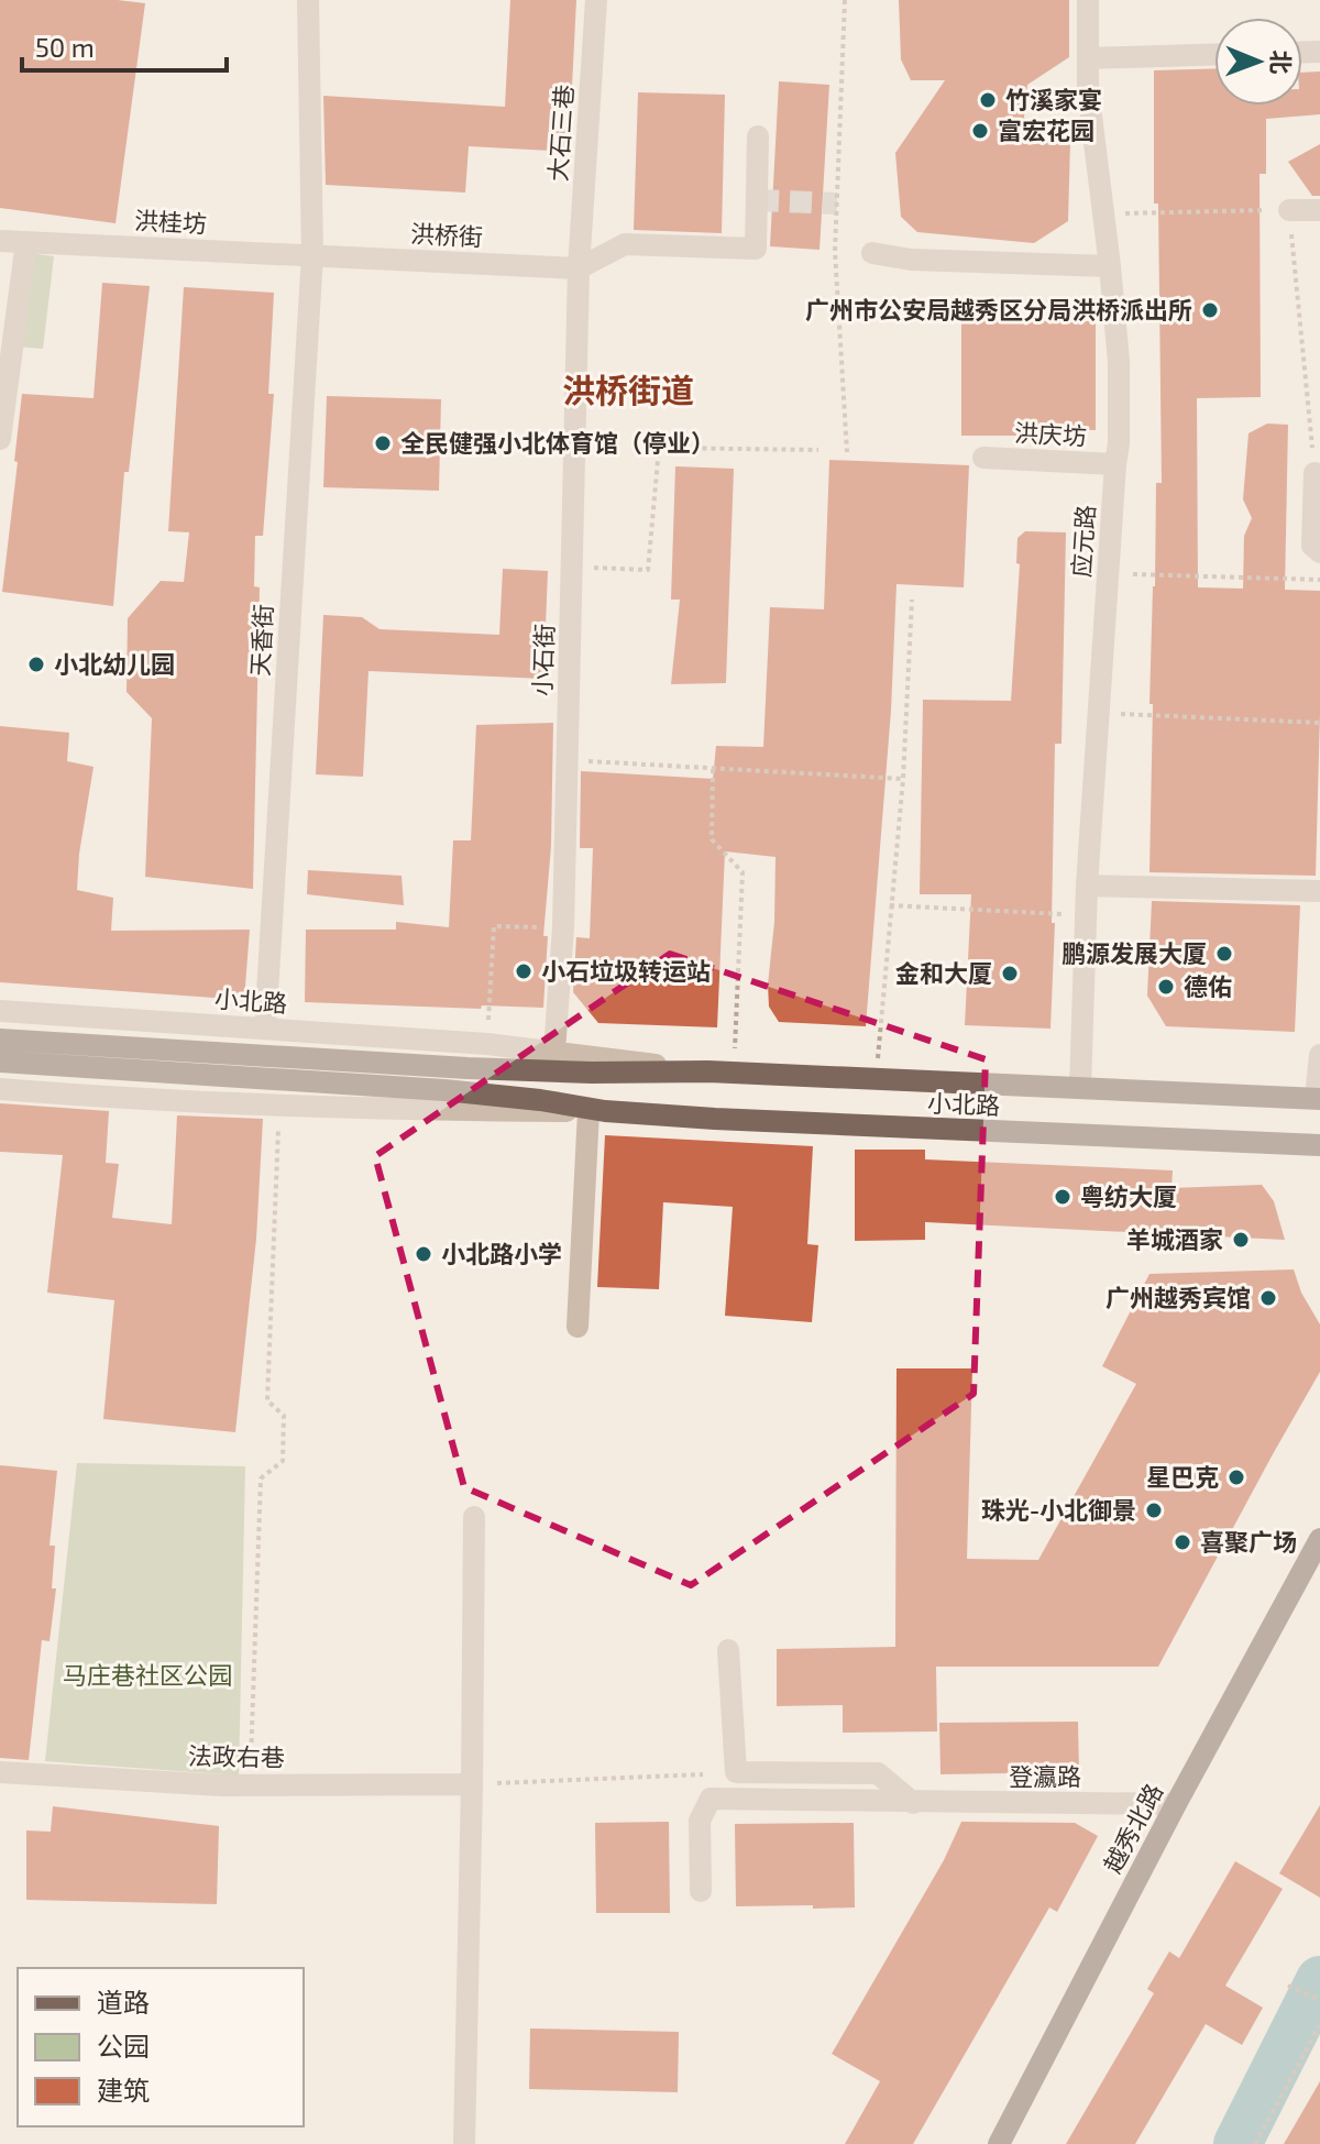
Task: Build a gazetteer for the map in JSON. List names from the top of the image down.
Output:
{
  "streets": {
    "main road": ["小北路", "越秀北路"],
    "street": [
      "大石三巷",
      "洪桂坊",
      "洪桥街",
      "洪庆坊",
      "应元路",
      "天香街",
      "小石街",
      "法政右巷",
      "登瀛路"
    ]
  },
  "crossings": [
    ["大石三巷", "洪桥街"],
    ["大石三巷", "小石街"],
    ["洪桂坊", "洪桥街"],
    ["洪桂坊", "天香街"],
    ["洪桥街", "天香街"],
    ["洪桥街", "小石街"],
    ["洪庆坊", "应元路"],
    ["应元路", "小北路"],
    ["天香街", "小北路"],
    ["小石街", "小北路"],
    ["登瀛路", "越秀北路"]
  ],
  "districts": ["洪桥街道"],
  "parks": ["马庄巷社区公园"],
  "places": [
    "竹溪家宴",
    "富宏花园",
    "广州市公安局越秀区分局洪桥派出所",
    "全民健强小北体育馆（停业）",
    "小北幼儿园",
    "鹏源发展大厦",
    "小石垃圾转运站",
    "金和大厦",
    "德佑",
    "粤纺大厦",
    "羊城酒家",
    "小北路小学",
    "广州越秀宾馆",
    "星巴克",
    "珠光-小北御景",
    "喜聚广场"
  ],
  "legend": ["道路", "公园", "建筑"],
  "scale_bar": "50 m",
  "north": "right"
}
